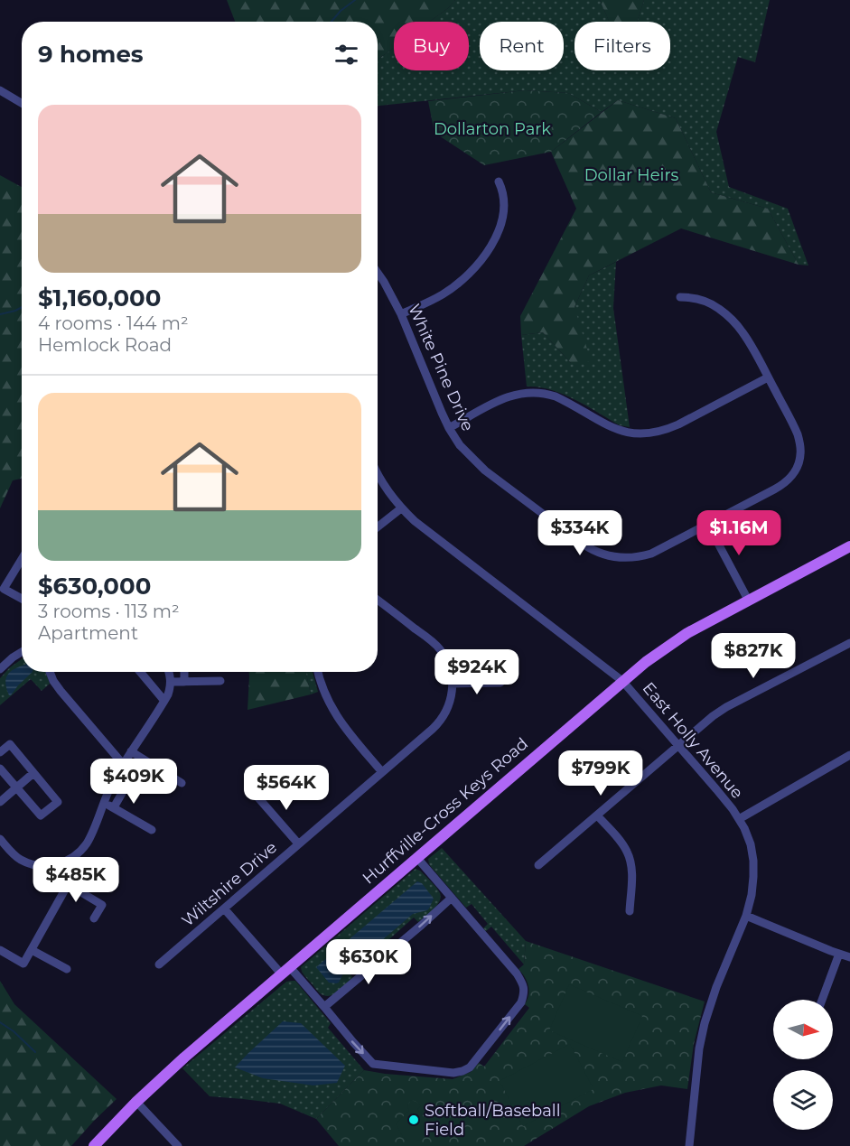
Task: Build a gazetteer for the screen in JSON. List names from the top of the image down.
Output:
{
  "streets": {
    "main road": ["Hurffville-Cross Keys Road"],
    "street": ["White Pine Drive", "East Holly Avenue", "Wiltshire Drive"]
  },
  "crossings": [
    ["East Holly Avenue", "Hurffville-Cross Keys Road"]
  ],
  "parks": ["Dollarton Park", "Dollar Heirs"],
  "places": ["Softball/Baseball Field"],
  "north": "right",
  "page": {
    "chip": ["Buy", "Rent", "Filters"],
    "heading": "9 homes",
    "list": [
      {
        "name": "$1,160,000",
        "note": "4 rooms · 144 m² · Hemlock Road"
      },
      {
        "name": "$630,000",
        "note": "3 rooms · 113 m² · Apartment"
      }
    ],
    "price": [
      "$334K",
      "$1.16M",
      "$827K",
      "$924K",
      "$799K",
      "$409K",
      "$564K",
      "$485K",
      "$630K"
    ]
  }
}
